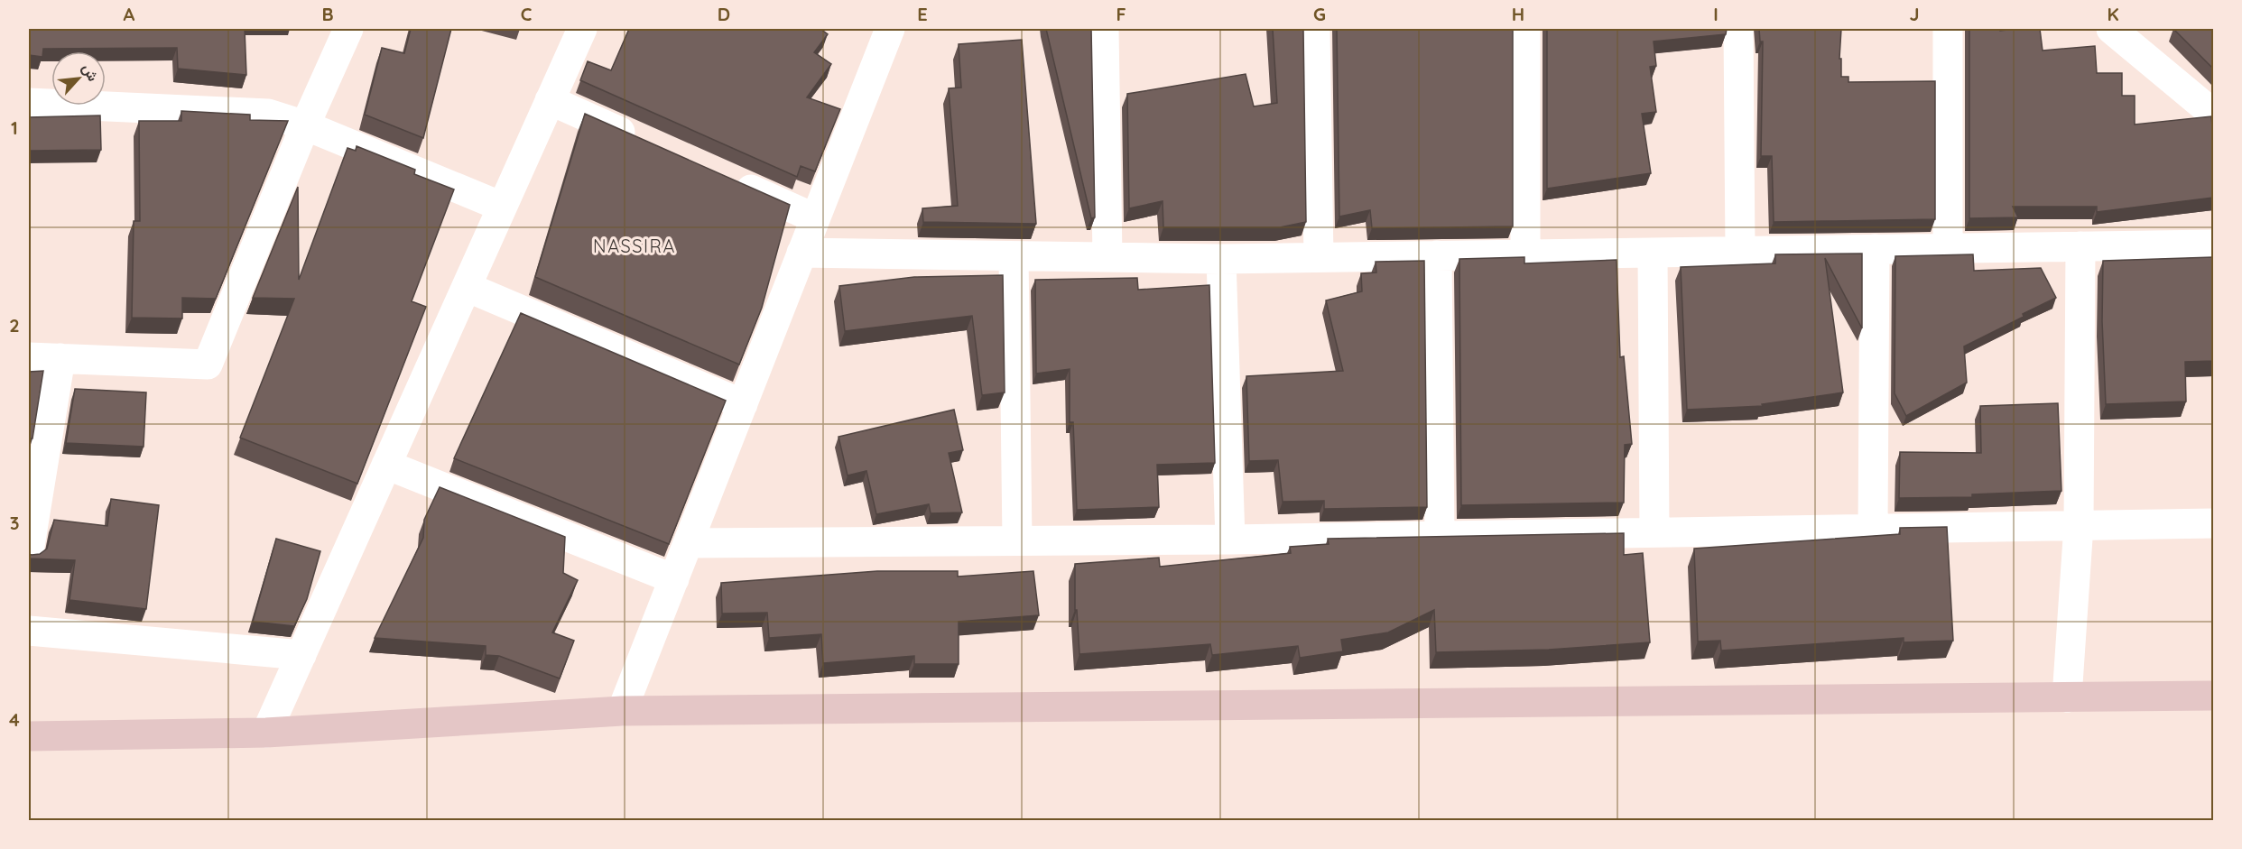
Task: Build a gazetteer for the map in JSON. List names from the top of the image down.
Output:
{
  "districts": ["NASSIRA"],
  "north": "top right",
  "grid": {
    "columns": [
      "A",
      "B",
      "C",
      "D",
      "E",
      "F",
      "G",
      "H",
      "I",
      "J",
      "K"
    ],
    "rows": [
      "1",
      "2",
      "3",
      "4"
    ]
  }
}
